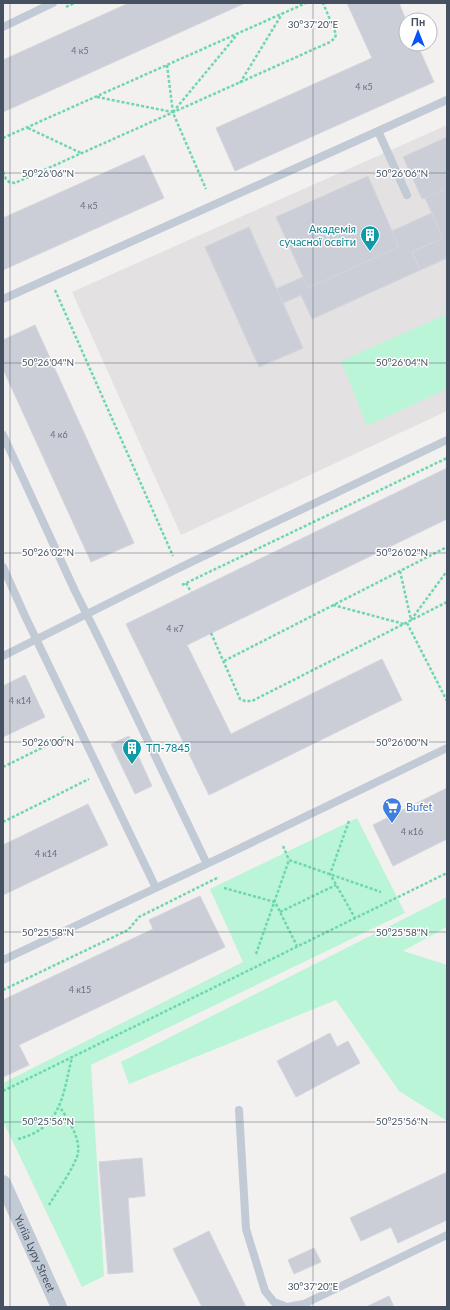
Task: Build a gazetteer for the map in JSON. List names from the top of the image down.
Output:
{
  "streets": {
    "street": ["Yuriia Lypy Street"]
  },
  "places": {
    "building": ["Академія сучасної освіти", "ТП-7845"],
    "supermarket": ["Bufet"]
  },
  "house_numbers": [
    "4 к5",
    "4 к5",
    "4 к5",
    "4 к6",
    "4 к7",
    "4 к14",
    "4 к16",
    "4 к14",
    "4 к15"
  ],
  "north": "top",
  "coordinates": [
    "30°37'20\"E",
    "50°26'06\"N",
    "50°26'04\"N",
    "50°26'02\"N",
    "50°26'00\"N",
    "50°25'58\"N",
    "50°25'56\"N"
  ]
}
